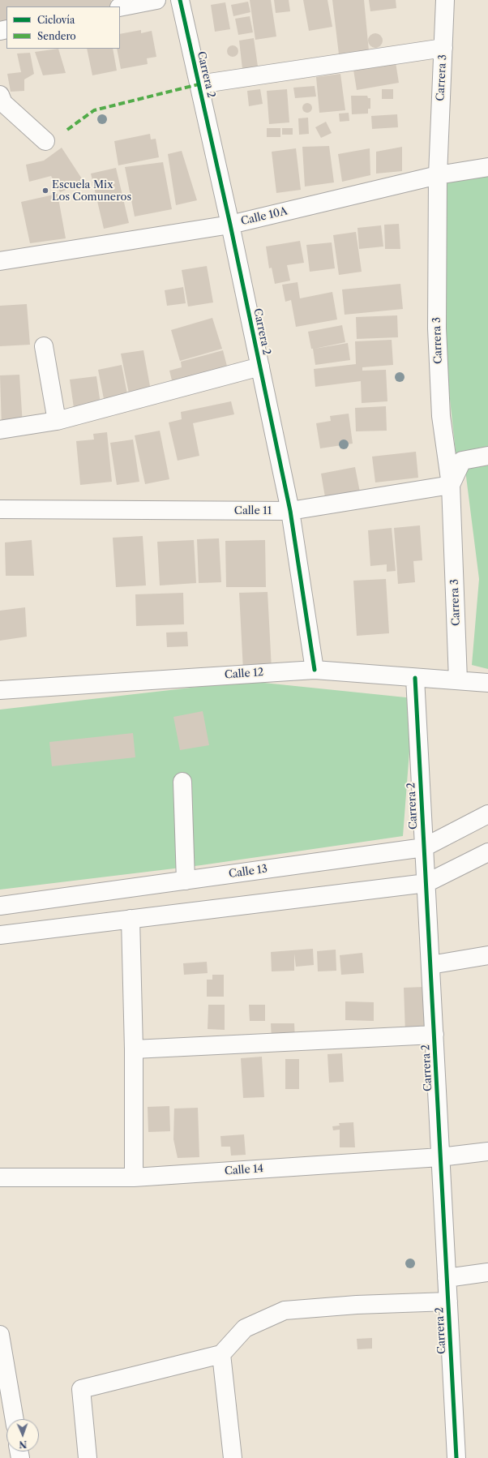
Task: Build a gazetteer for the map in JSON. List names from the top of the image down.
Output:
{
  "streets": {
    "street": [
      "Carrera 2",
      "Carrera 3",
      "Calle 10A",
      "Calle 11",
      "Calle 12",
      "Calle 13",
      "Calle 14"
    ]
  },
  "crossings": [
    ["Carrera 2", "Calle 10A"],
    ["Carrera 2", "Calle 11"],
    ["Carrera 2", "Calle 12"],
    ["Carrera 2", "Calle 13"],
    ["Carrera 2", "Calle 14"],
    ["Carrera 3", "Calle 10A"],
    ["Carrera 3", "Calle 11"],
    ["Carrera 3", "Calle 12"]
  ],
  "places": ["Escuela Mix Los Comuneros"],
  "legend": ["Ciclovía", "Sendero"],
  "north": "bottom"
}
